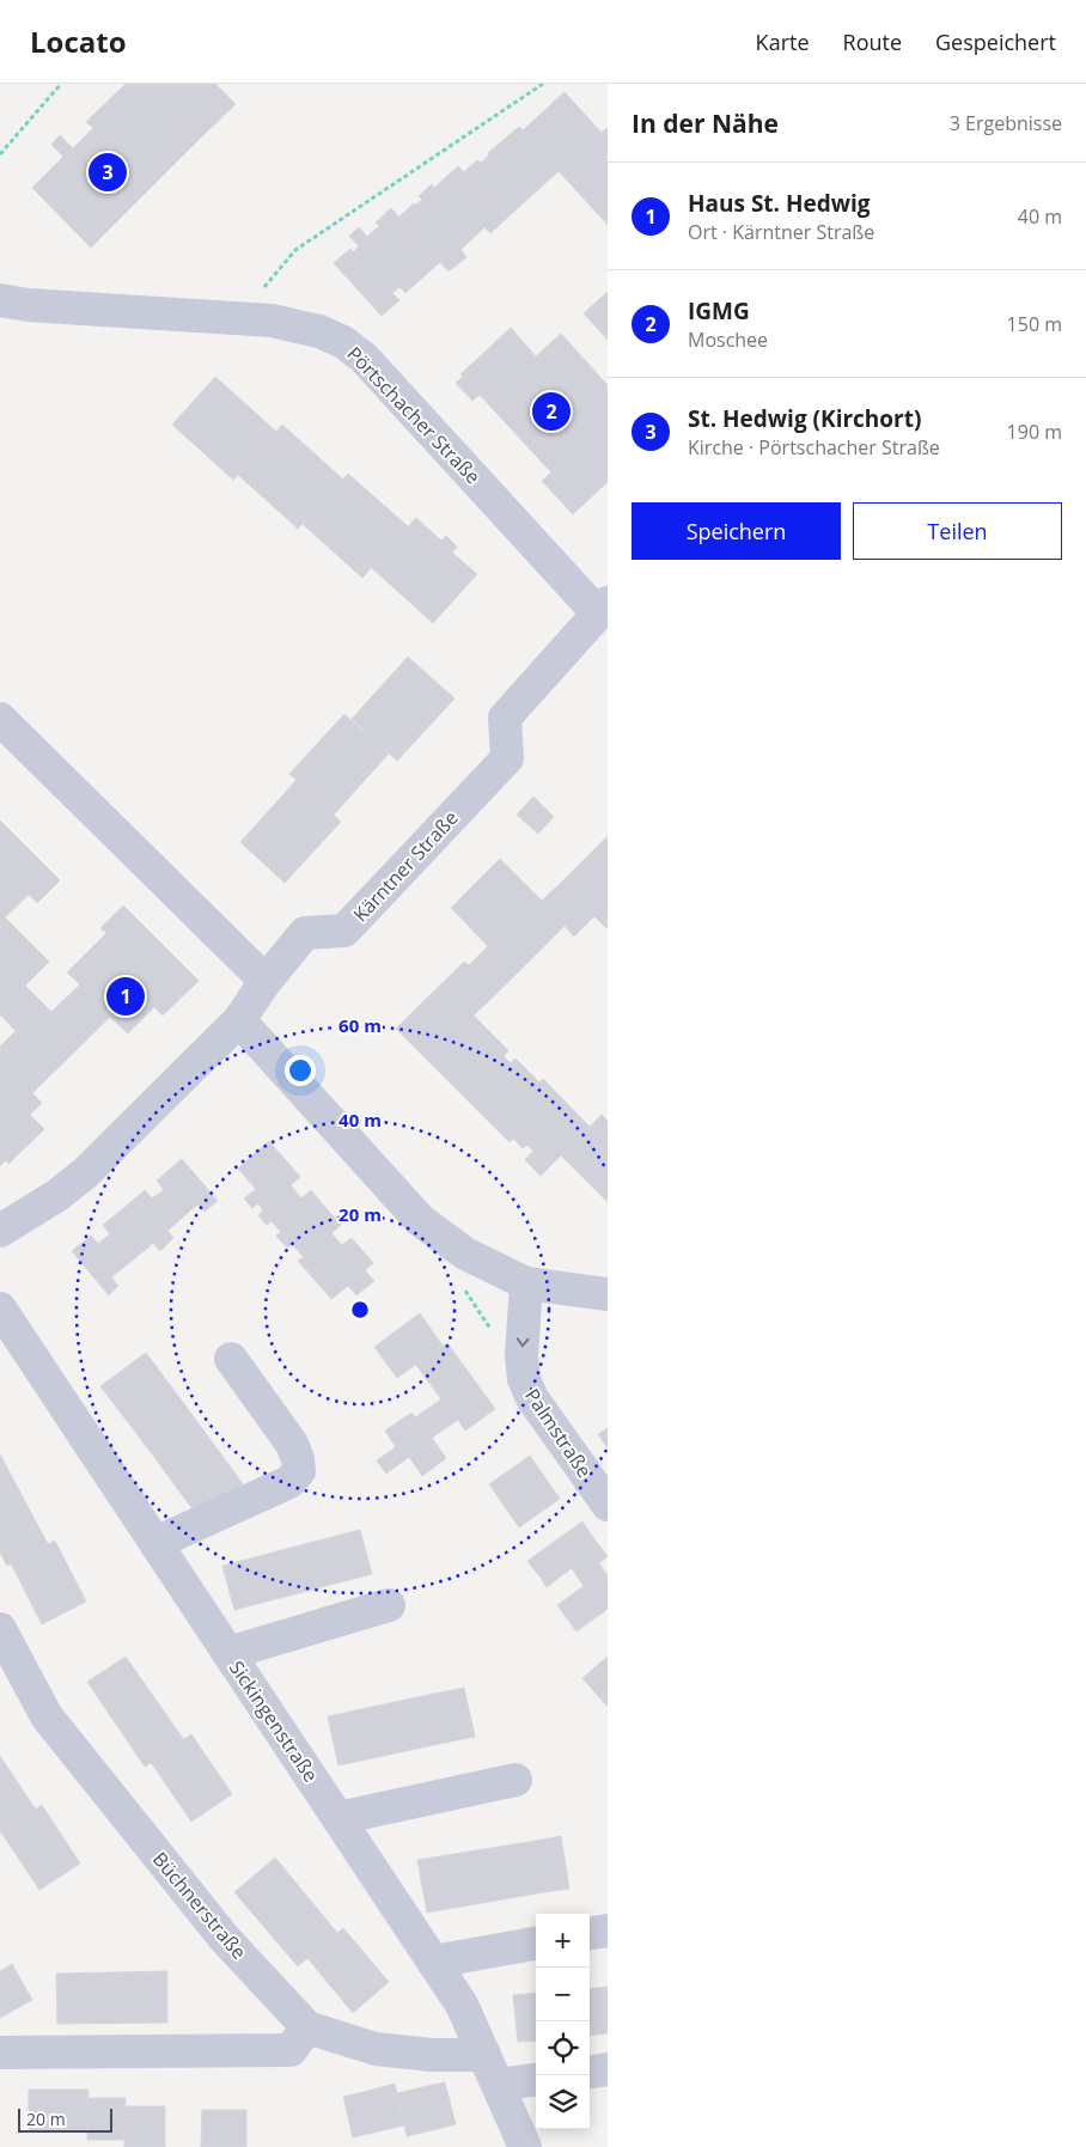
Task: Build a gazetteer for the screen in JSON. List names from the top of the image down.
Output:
{
  "streets": {
    "street": [
      "Pörtschacher Straße",
      "Kärntner Straße",
      "Palmstraße",
      "Sickingenstraße",
      "Büchnerstraße"
    ]
  },
  "crossings": [
    ["Pörtschacher Straße", "Kärntner Straße"],
    ["Sickingenstraße", "Büchnerstraße"]
  ],
  "one_way": ["Palmstraße"],
  "scale_bar": "20 m",
  "page": {
    "header": "Locato",
    "nav": ["Karte", "Route", "Gespeichert"],
    "heading": ["In der Nähe", "3 Ergebnisse"],
    "pins": ["3", "2", "1"],
    "list": [
      {
        "mark": "1",
        "name": "Haus St. Hedwig",
        "note": "Ort · Kärntner Straße",
        "value": "40 m"
      },
      {
        "mark": "2",
        "name": "IGMG",
        "note": "Moschee",
        "value": "150 m"
      },
      {
        "mark": "3",
        "name": "St. Hedwig (Kirchort)",
        "note": "Kirche · Pörtschacher Straße",
        "value": "190 m"
      }
    ],
    "buttons": ["Speichern", "Teilen"],
    "map_buttons": ["+", "−"],
    "scale": "20 m"
  },
  "rings": ["60 m", "40 m", "20 m"]
}
